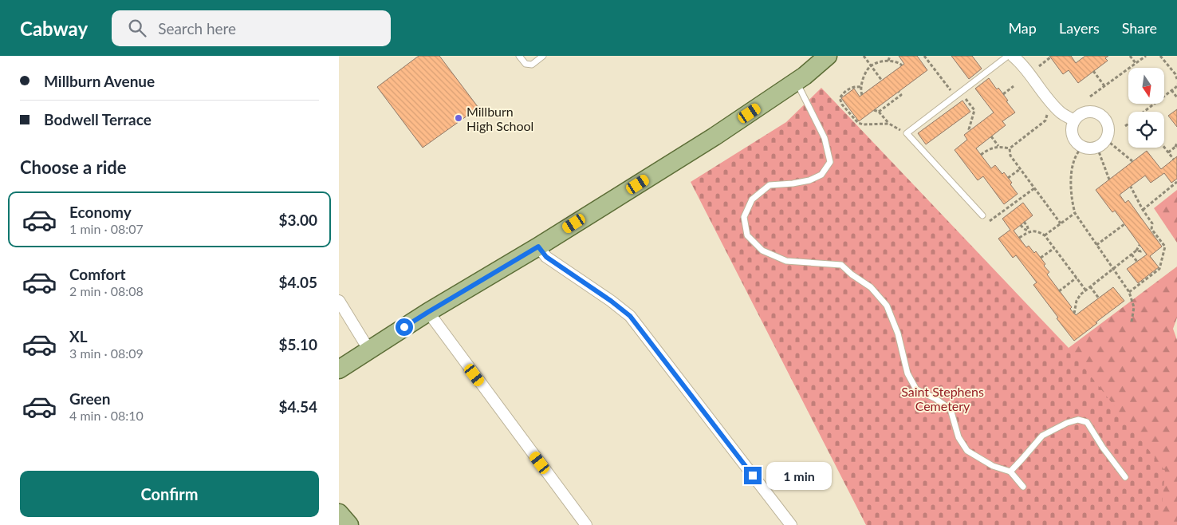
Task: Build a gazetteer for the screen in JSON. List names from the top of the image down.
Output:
{
  "parks": ["Saint Stephens Cemetery"],
  "places": ["Millburn High School"],
  "north": "bottom",
  "page": {
    "header": "Cabway",
    "search": "Search here",
    "nav": ["Map", "Layers", "Share"],
    "banner": ["Millburn Avenue", "Bodwell Terrace"],
    "heading": "Choose a ride",
    "list": [
      {
        "name": "Economy",
        "note": "1 min · 08:07",
        "value": "$3.00"
      },
      {
        "name": "Comfort",
        "note": "2 min · 08:08",
        "value": "$4.05"
      },
      {
        "name": "XL",
        "note": "3 min · 08:09",
        "value": "$5.10"
      },
      {
        "name": "Green",
        "note": "4 min · 08:10",
        "value": "$4.54"
      }
    ],
    "bubble": "1 min",
    "buttons": "Confirm"
  }
}
